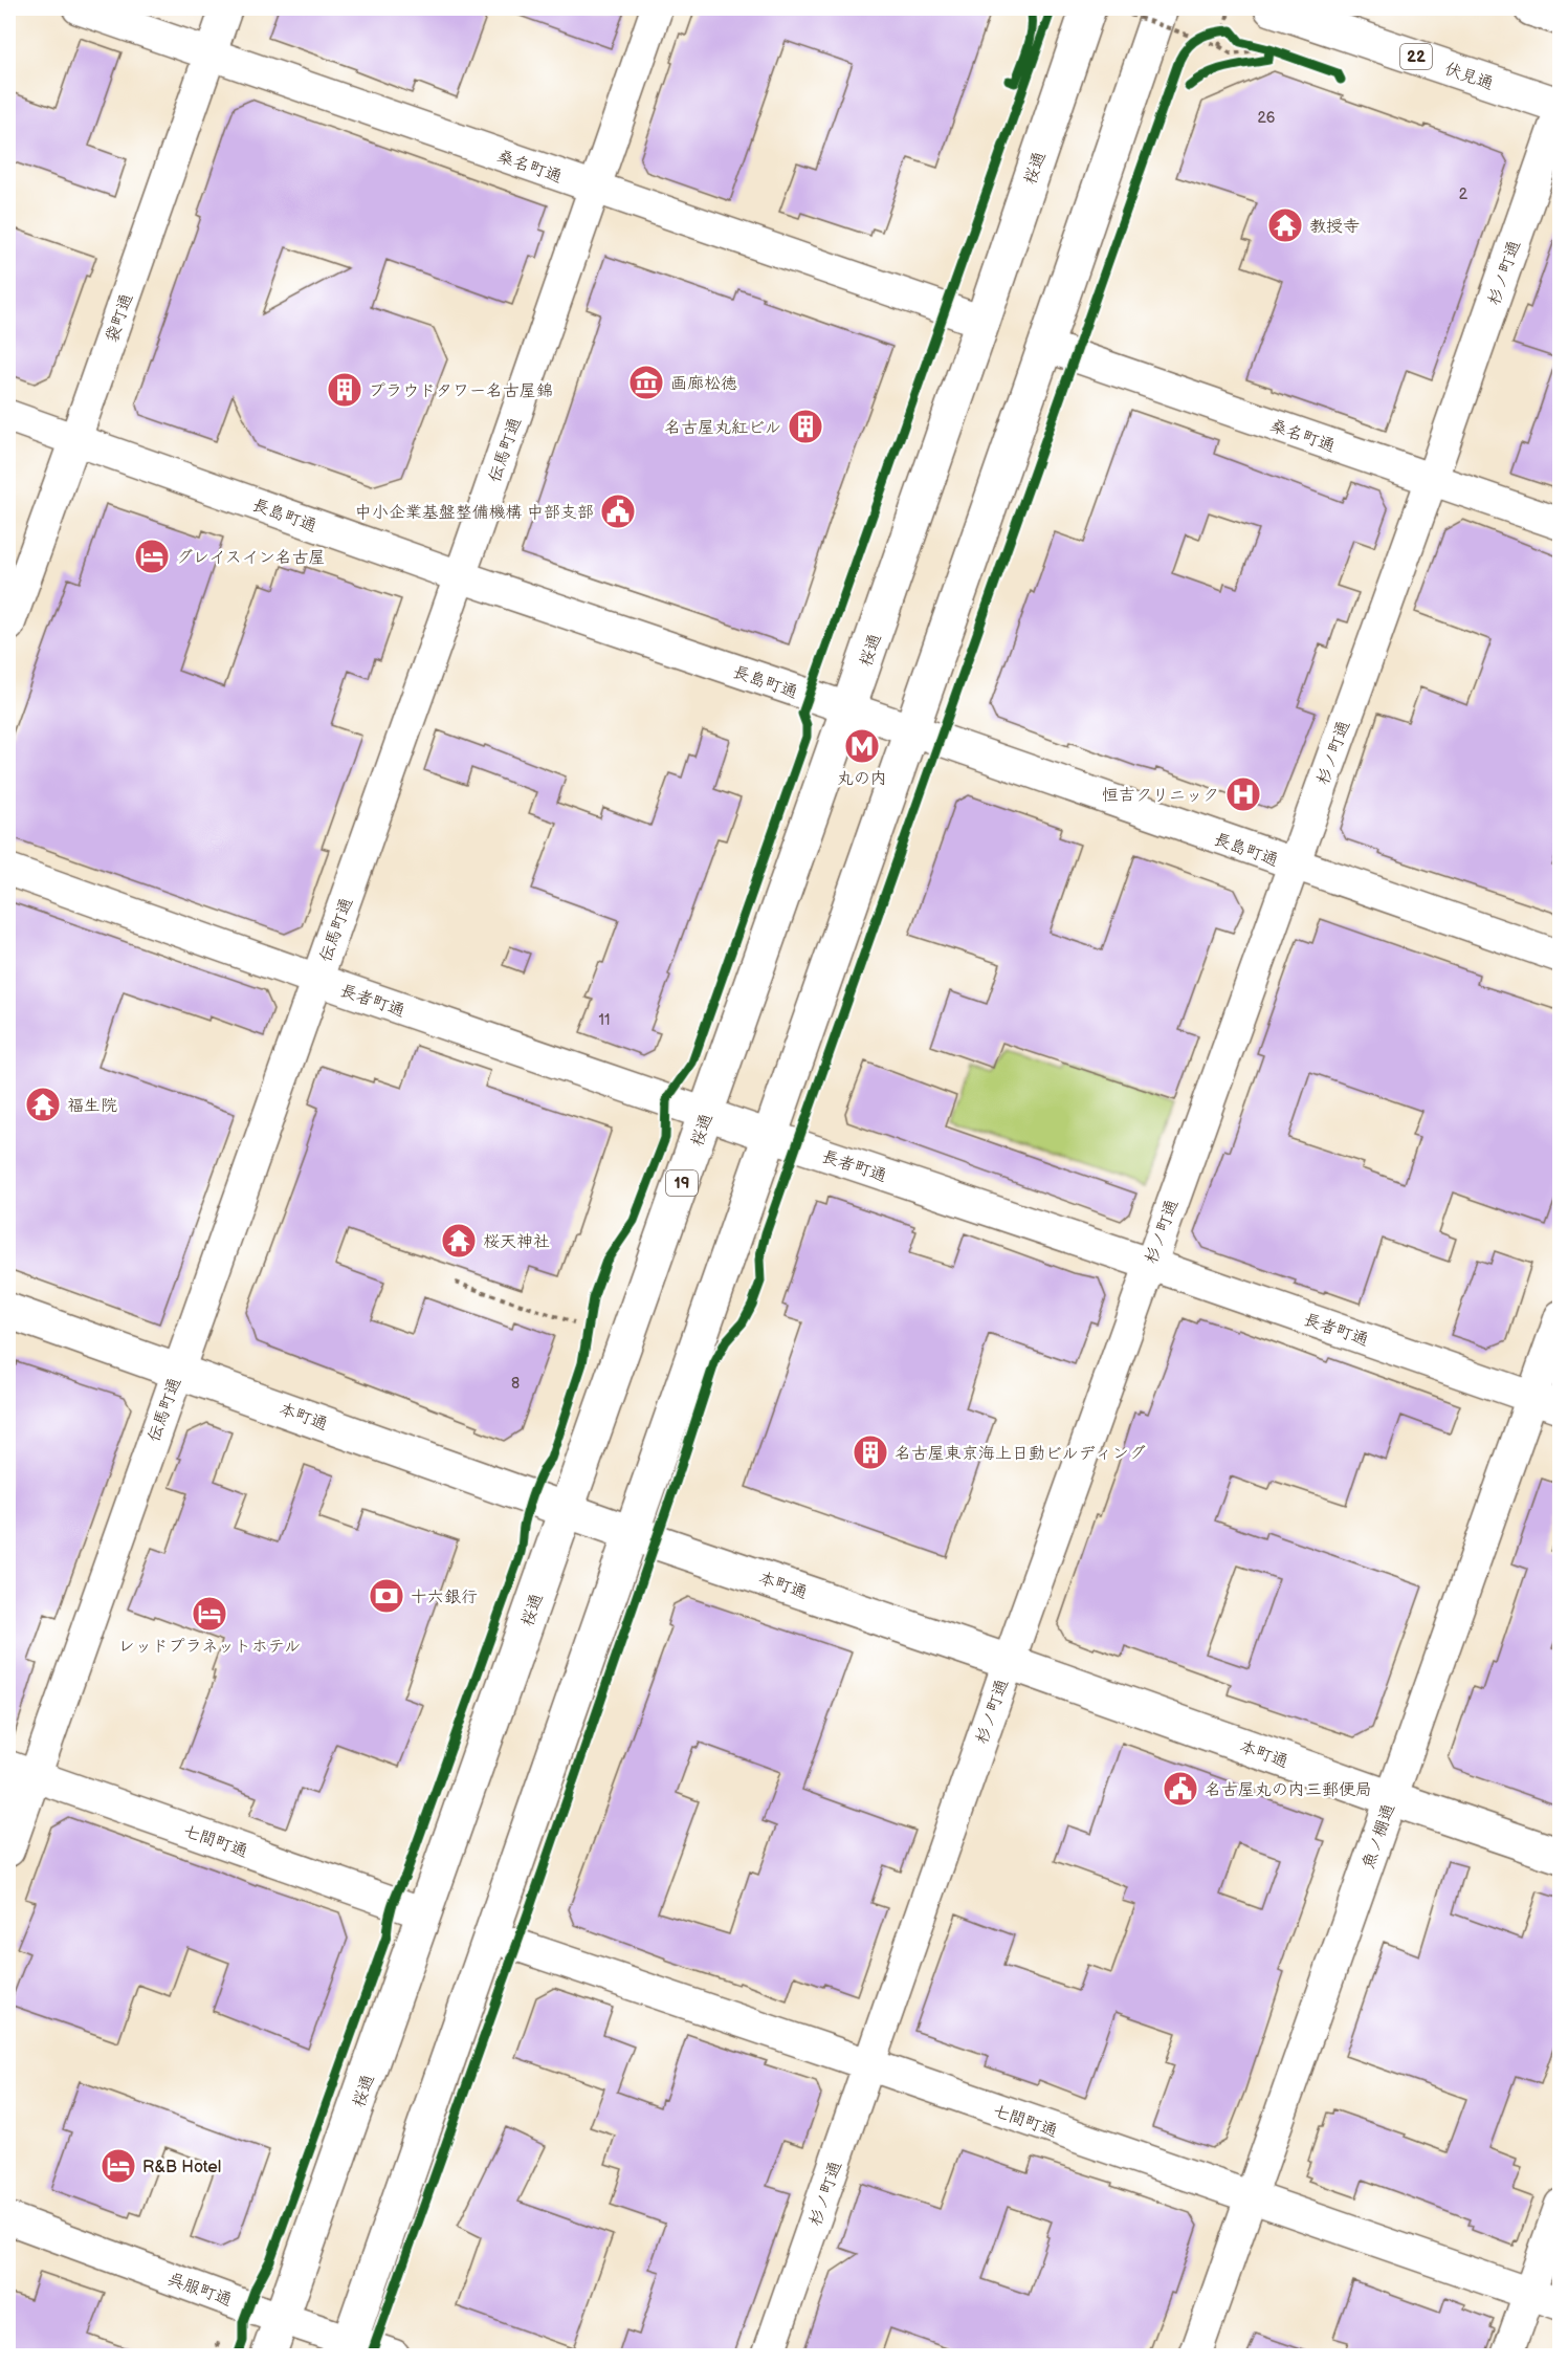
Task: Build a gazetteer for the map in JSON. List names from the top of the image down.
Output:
{
  "streets": {
    "main road": [
      "22",
      "伏見通",
      "桜通",
      "19",
      "本町通"
    ],
    "street": [
      "桑名町通",
      "杉ノ町通",
      "袋町通",
      "伝馬町通",
      "長島町通",
      "長者町通",
      "魚ノ棚通",
      "七間町通",
      "呉服町通"
    ]
  },
  "crossings": [
    ["伏見通", "杉ノ町通"],
    ["桑名町通", "桜通"],
    ["桑名町通", "杉ノ町通"],
    ["桑名町通", "袋町通"],
    ["桑名町通", "伝馬町通"],
    ["桜通", "長島町通"],
    ["桜通", "長者町通"],
    ["桜通", "本町通"],
    ["桜通", "七間町通"],
    ["桜通", "呉服町通"],
    ["杉ノ町通", "長島町通"],
    ["杉ノ町通", "長者町通"],
    ["杉ノ町通", "本町通"],
    ["杉ノ町通", "七間町通"],
    ["袋町通", "長島町通"],
    ["伝馬町通", "長島町通"],
    ["伝馬町通", "長者町通"],
    ["伝馬町通", "本町通"],
    ["伝馬町通", "七間町通"],
    ["長者町通", "魚ノ棚通"],
    ["本町通", "魚ノ棚通"],
    ["魚ノ棚通", "七間町通"]
  ],
  "places": {
    "temple": ["教授寺", "福生院", "桜天神社"],
    "museum": ["画廊松徳"],
    "building": ["プラウドタワー名古屋錦", "名古屋丸紅ビル", "名古屋東京海上日動ビルディング"],
    "public building": ["中小企業基盤整備機構 中部支部", "名古屋丸の内三郵便局"],
    "hotel": ["グレイスイン名古屋", "レッドプラネットホテル", "R&B Hotel"],
    "metro station": ["丸の内"],
    "hospital": ["恒吉クリニック"],
    "bank": ["十六銀行"]
  },
  "house_numbers": [
    "26",
    "2",
    "11",
    "8"
  ]
}
